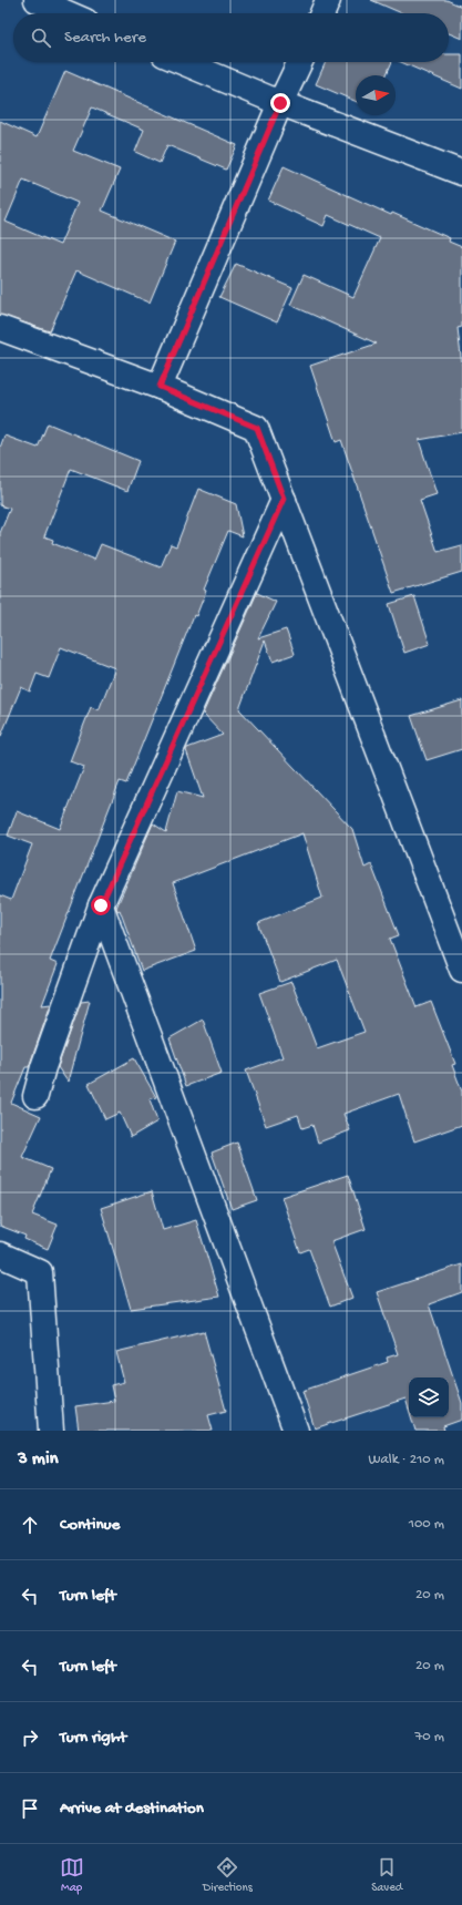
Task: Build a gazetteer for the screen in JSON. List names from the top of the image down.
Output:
{
  "north": "right",
  "page": {
    "search": "Search here",
    "heading": ["3 min", "Walk · 210 m"],
    "list": [
      ["Continue", "100 m"],
      ["Turn left", "20 m"],
      ["Turn left", "20 m"],
      ["Turn right", "70 m"],
      "Arrive at destination"
    ],
    "nav": ["Map", "Directions", "Saved"]
  }
}
